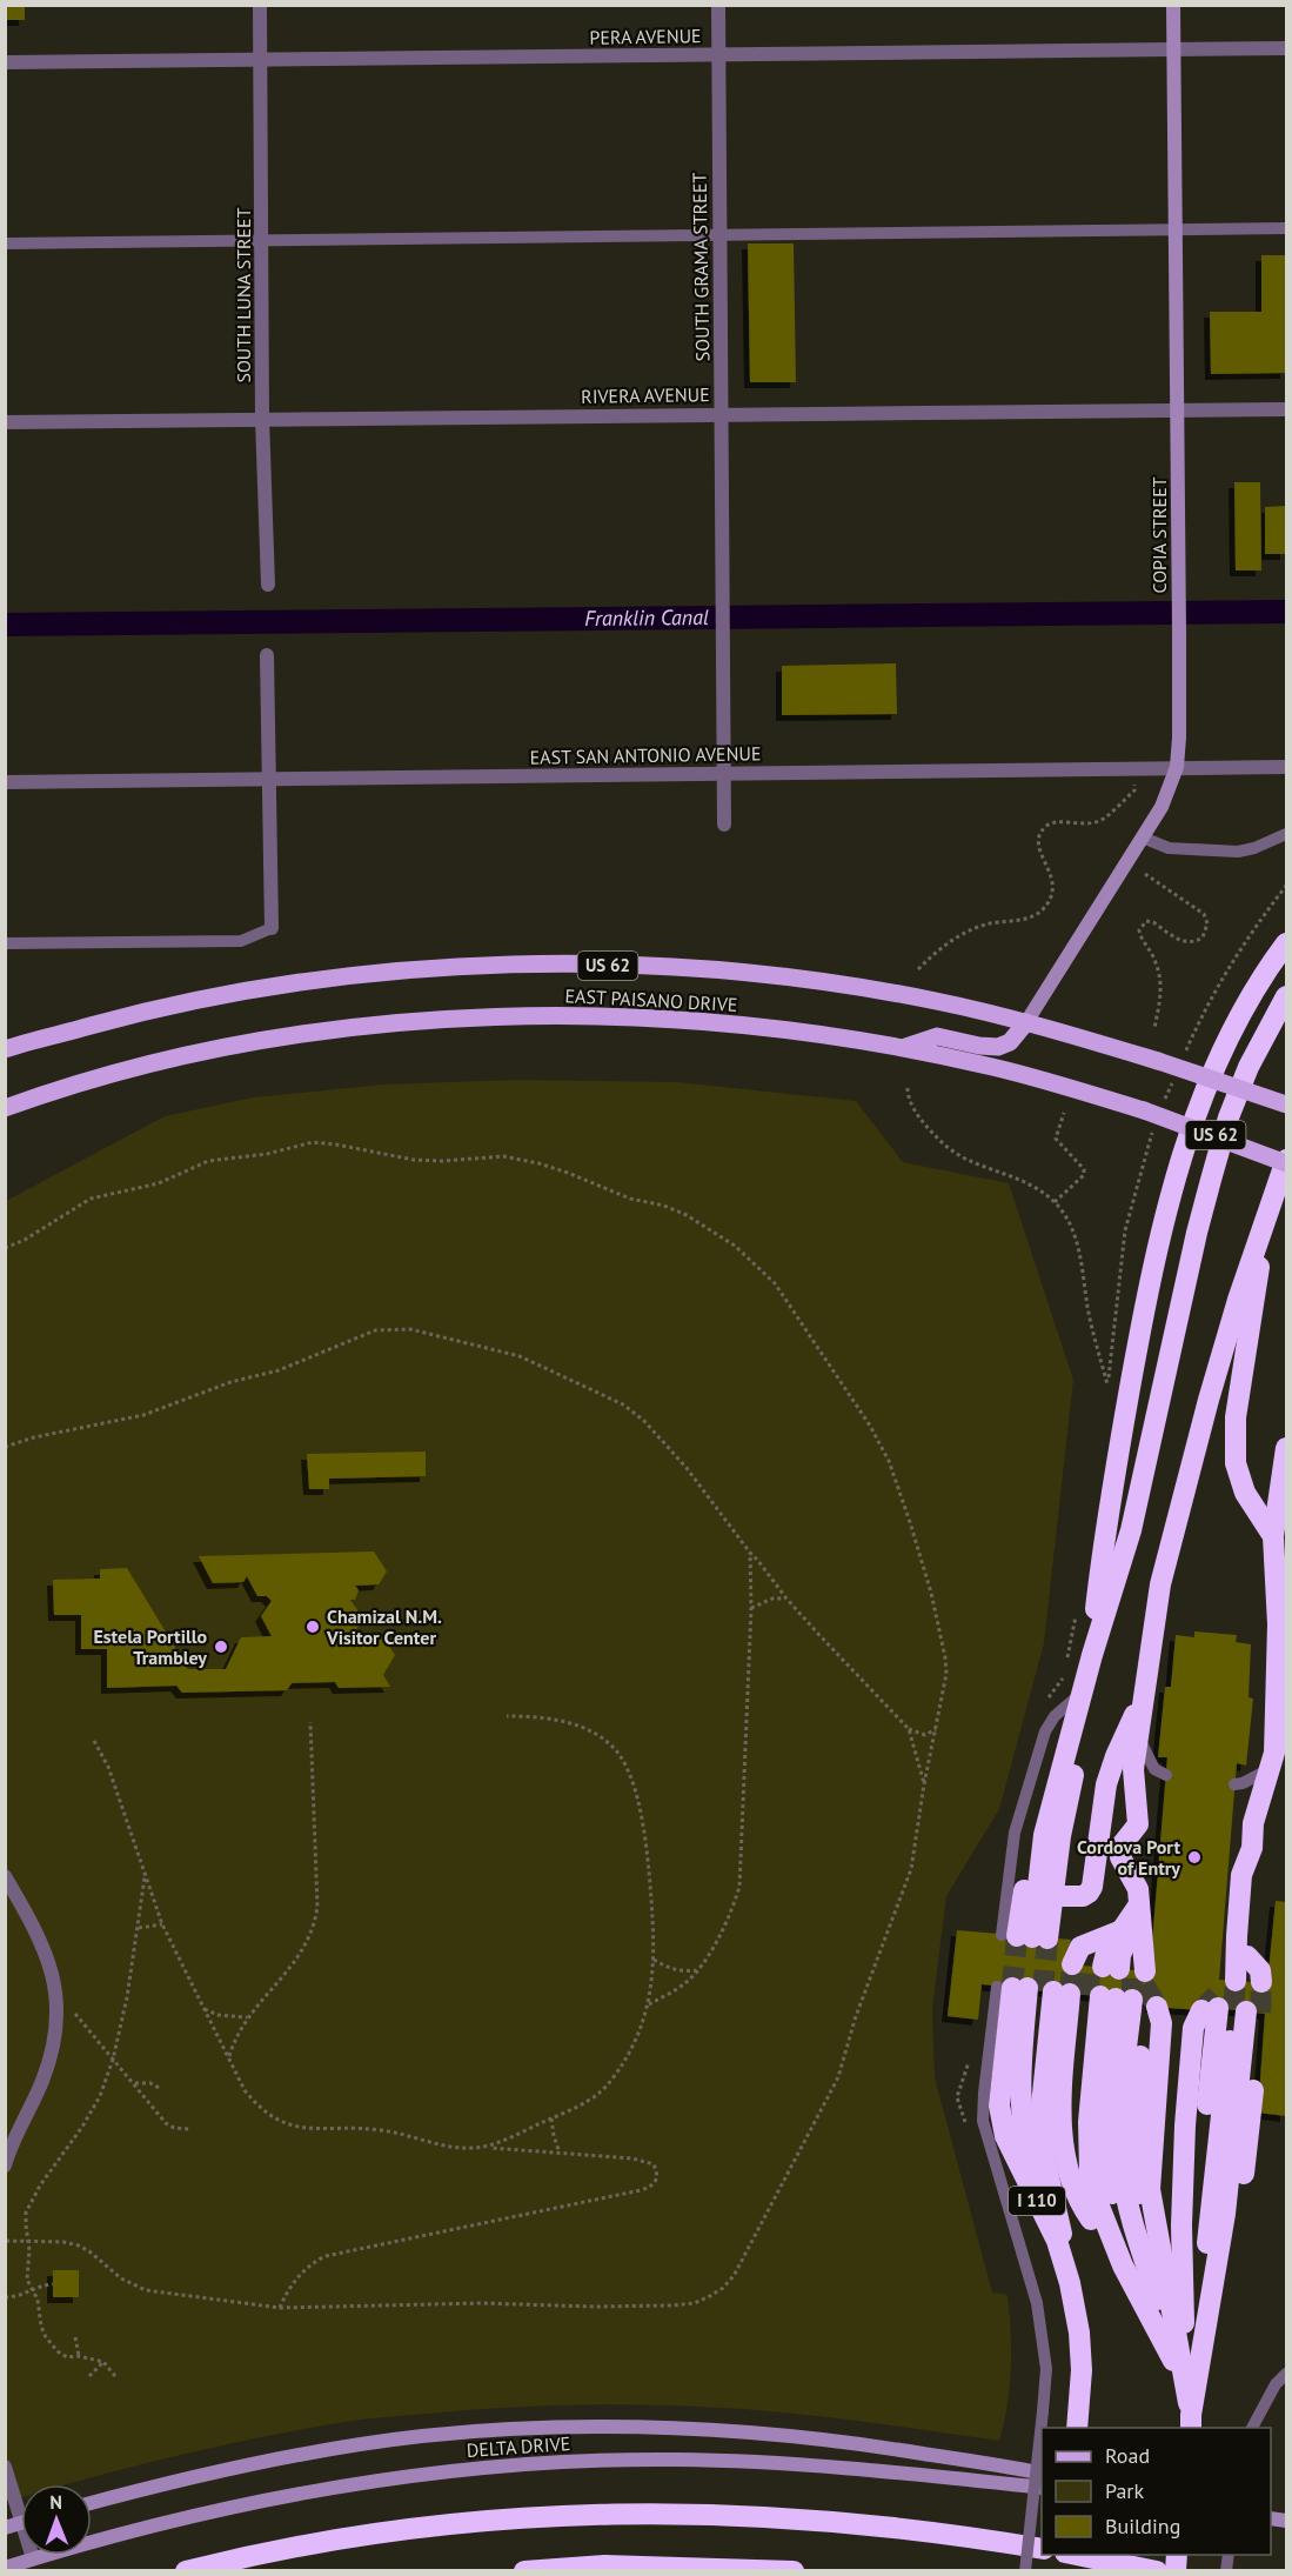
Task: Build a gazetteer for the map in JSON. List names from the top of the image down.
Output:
{
  "streets": {
    "highway": ["I 110"],
    "main road": [
      "COPIA STREET",
      "US 62",
      "EAST PAISANO DRIVE",
      "DELTA DRIVE"
    ],
    "street": [
      "PERA AVENUE",
      "SOUTH GRAMA STREET",
      "SOUTH LUNA STREET",
      "RIVERA AVENUE",
      "EAST SAN ANTONIO AVENUE"
    ]
  },
  "crossings": [
    ["PERA AVENUE", "SOUTH GRAMA STREET"],
    ["PERA AVENUE", "SOUTH LUNA STREET"],
    ["PERA AVENUE", "COPIA STREET"],
    ["SOUTH GRAMA STREET", "RIVERA AVENUE"],
    ["SOUTH GRAMA STREET", "EAST SAN ANTONIO AVENUE"],
    ["SOUTH LUNA STREET", "RIVERA AVENUE"],
    ["RIVERA AVENUE", "COPIA STREET"],
    ["COPIA STREET", "EAST SAN ANTONIO AVENUE"],
    ["COPIA STREET", "EAST PAISANO DRIVE"]
  ],
  "water": ["Franklin Canal"],
  "places": ["Chamizal N.M. Visitor Center", "Estela Portillo Trambley", "Cordova Port of Entry"],
  "legend": ["Road", "Park", "Building"],
  "north": "top"
}
